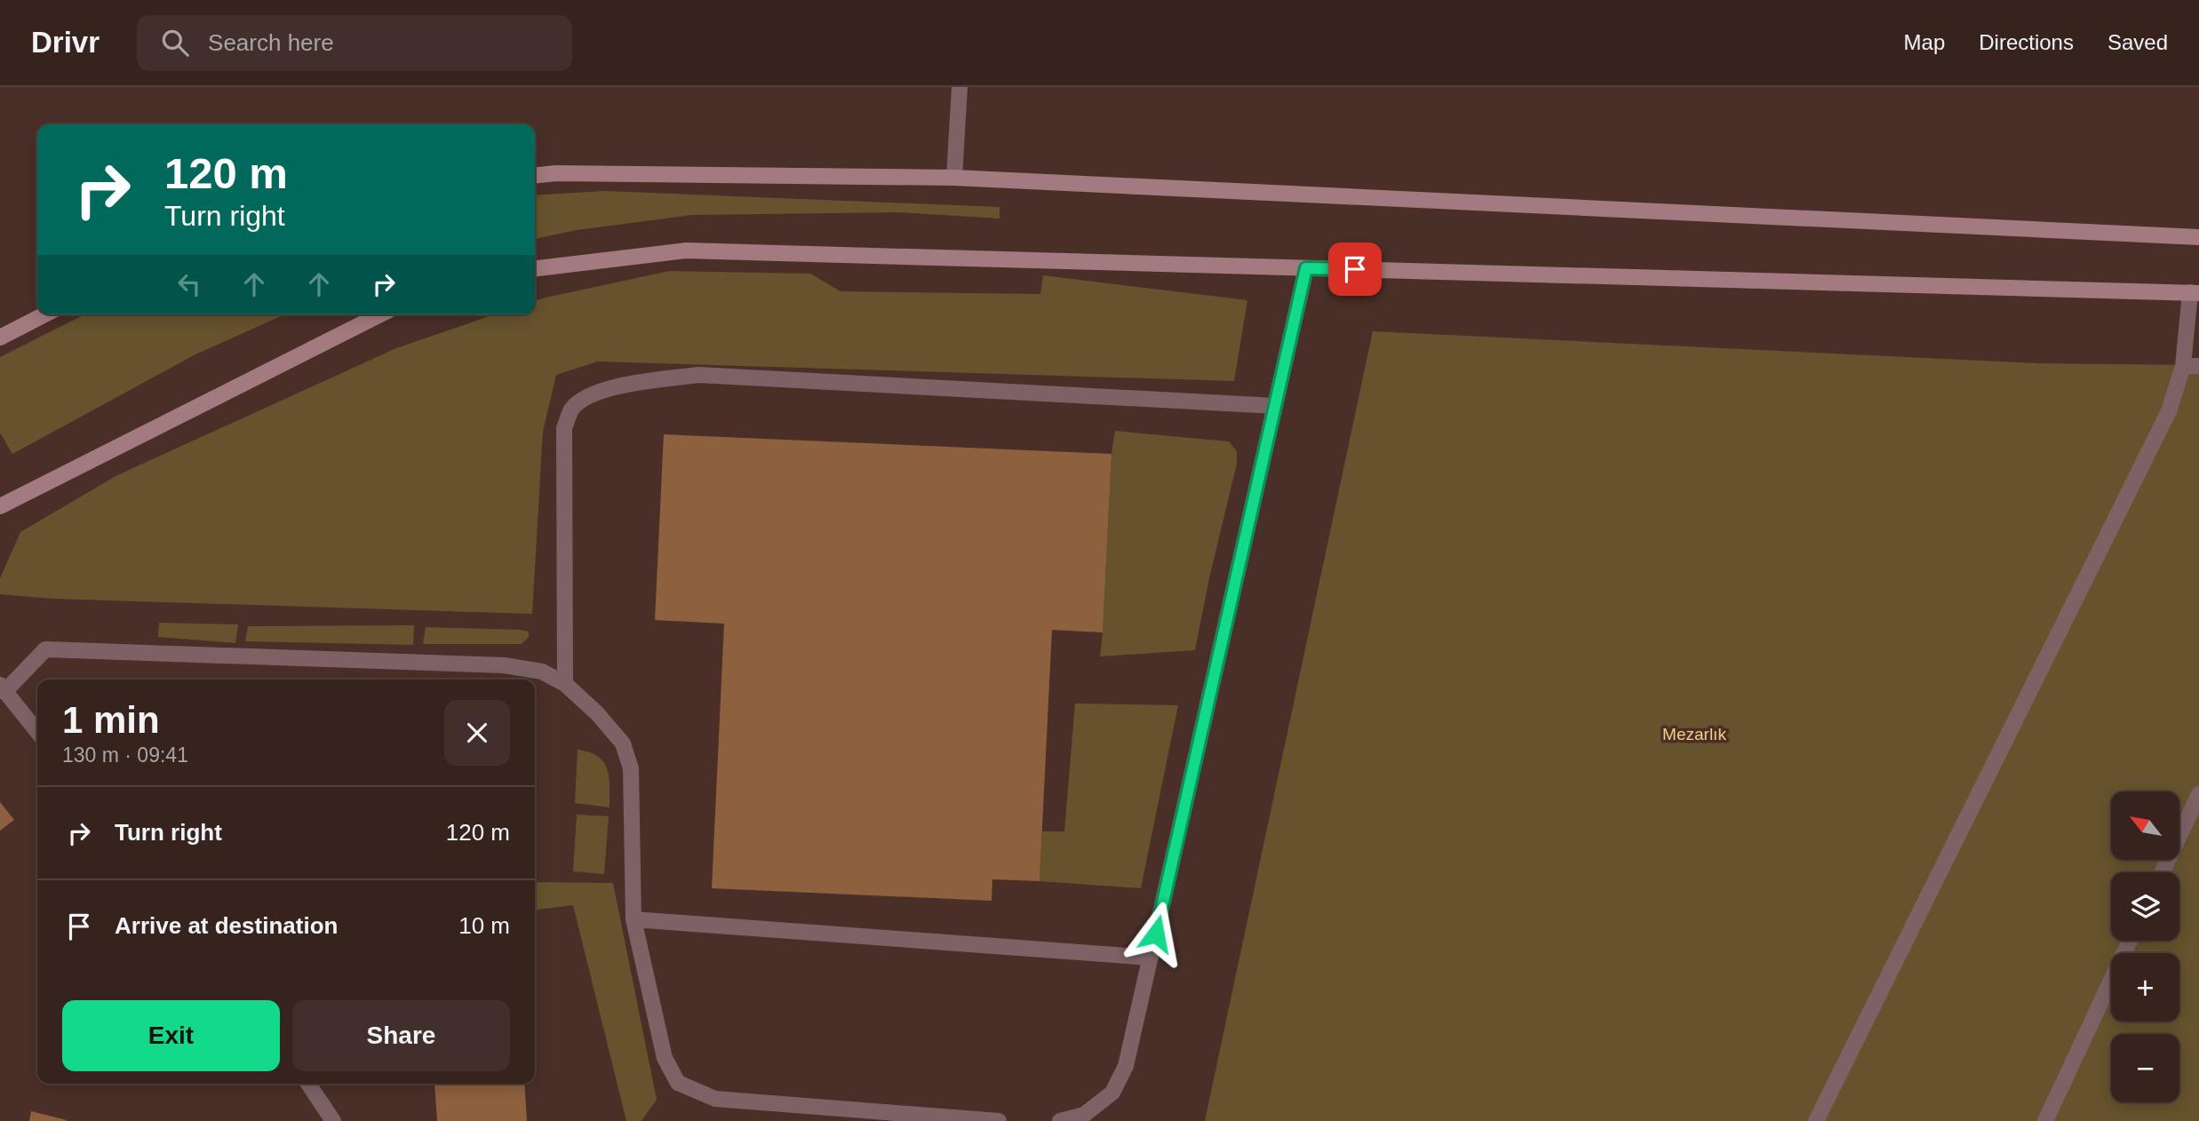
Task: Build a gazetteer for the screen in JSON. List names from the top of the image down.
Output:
{
  "parks": ["Mezarlık"],
  "north": "top left",
  "page": {
    "header": "Drivr",
    "search": "Search here",
    "nav": ["Map", "Directions", "Saved"],
    "turn": ["120 m", "Turn right"],
    "heading": ["1 min", "130 m · 09:41"],
    "list": [
      {
        "name": "Turn right",
        "value": "120 m"
      },
      {
        "name": "Arrive at destination",
        "value": "10 m"
      }
    ],
    "map_buttons": ["+", "−"],
    "buttons": ["Exit", "Share"]
  }
}
